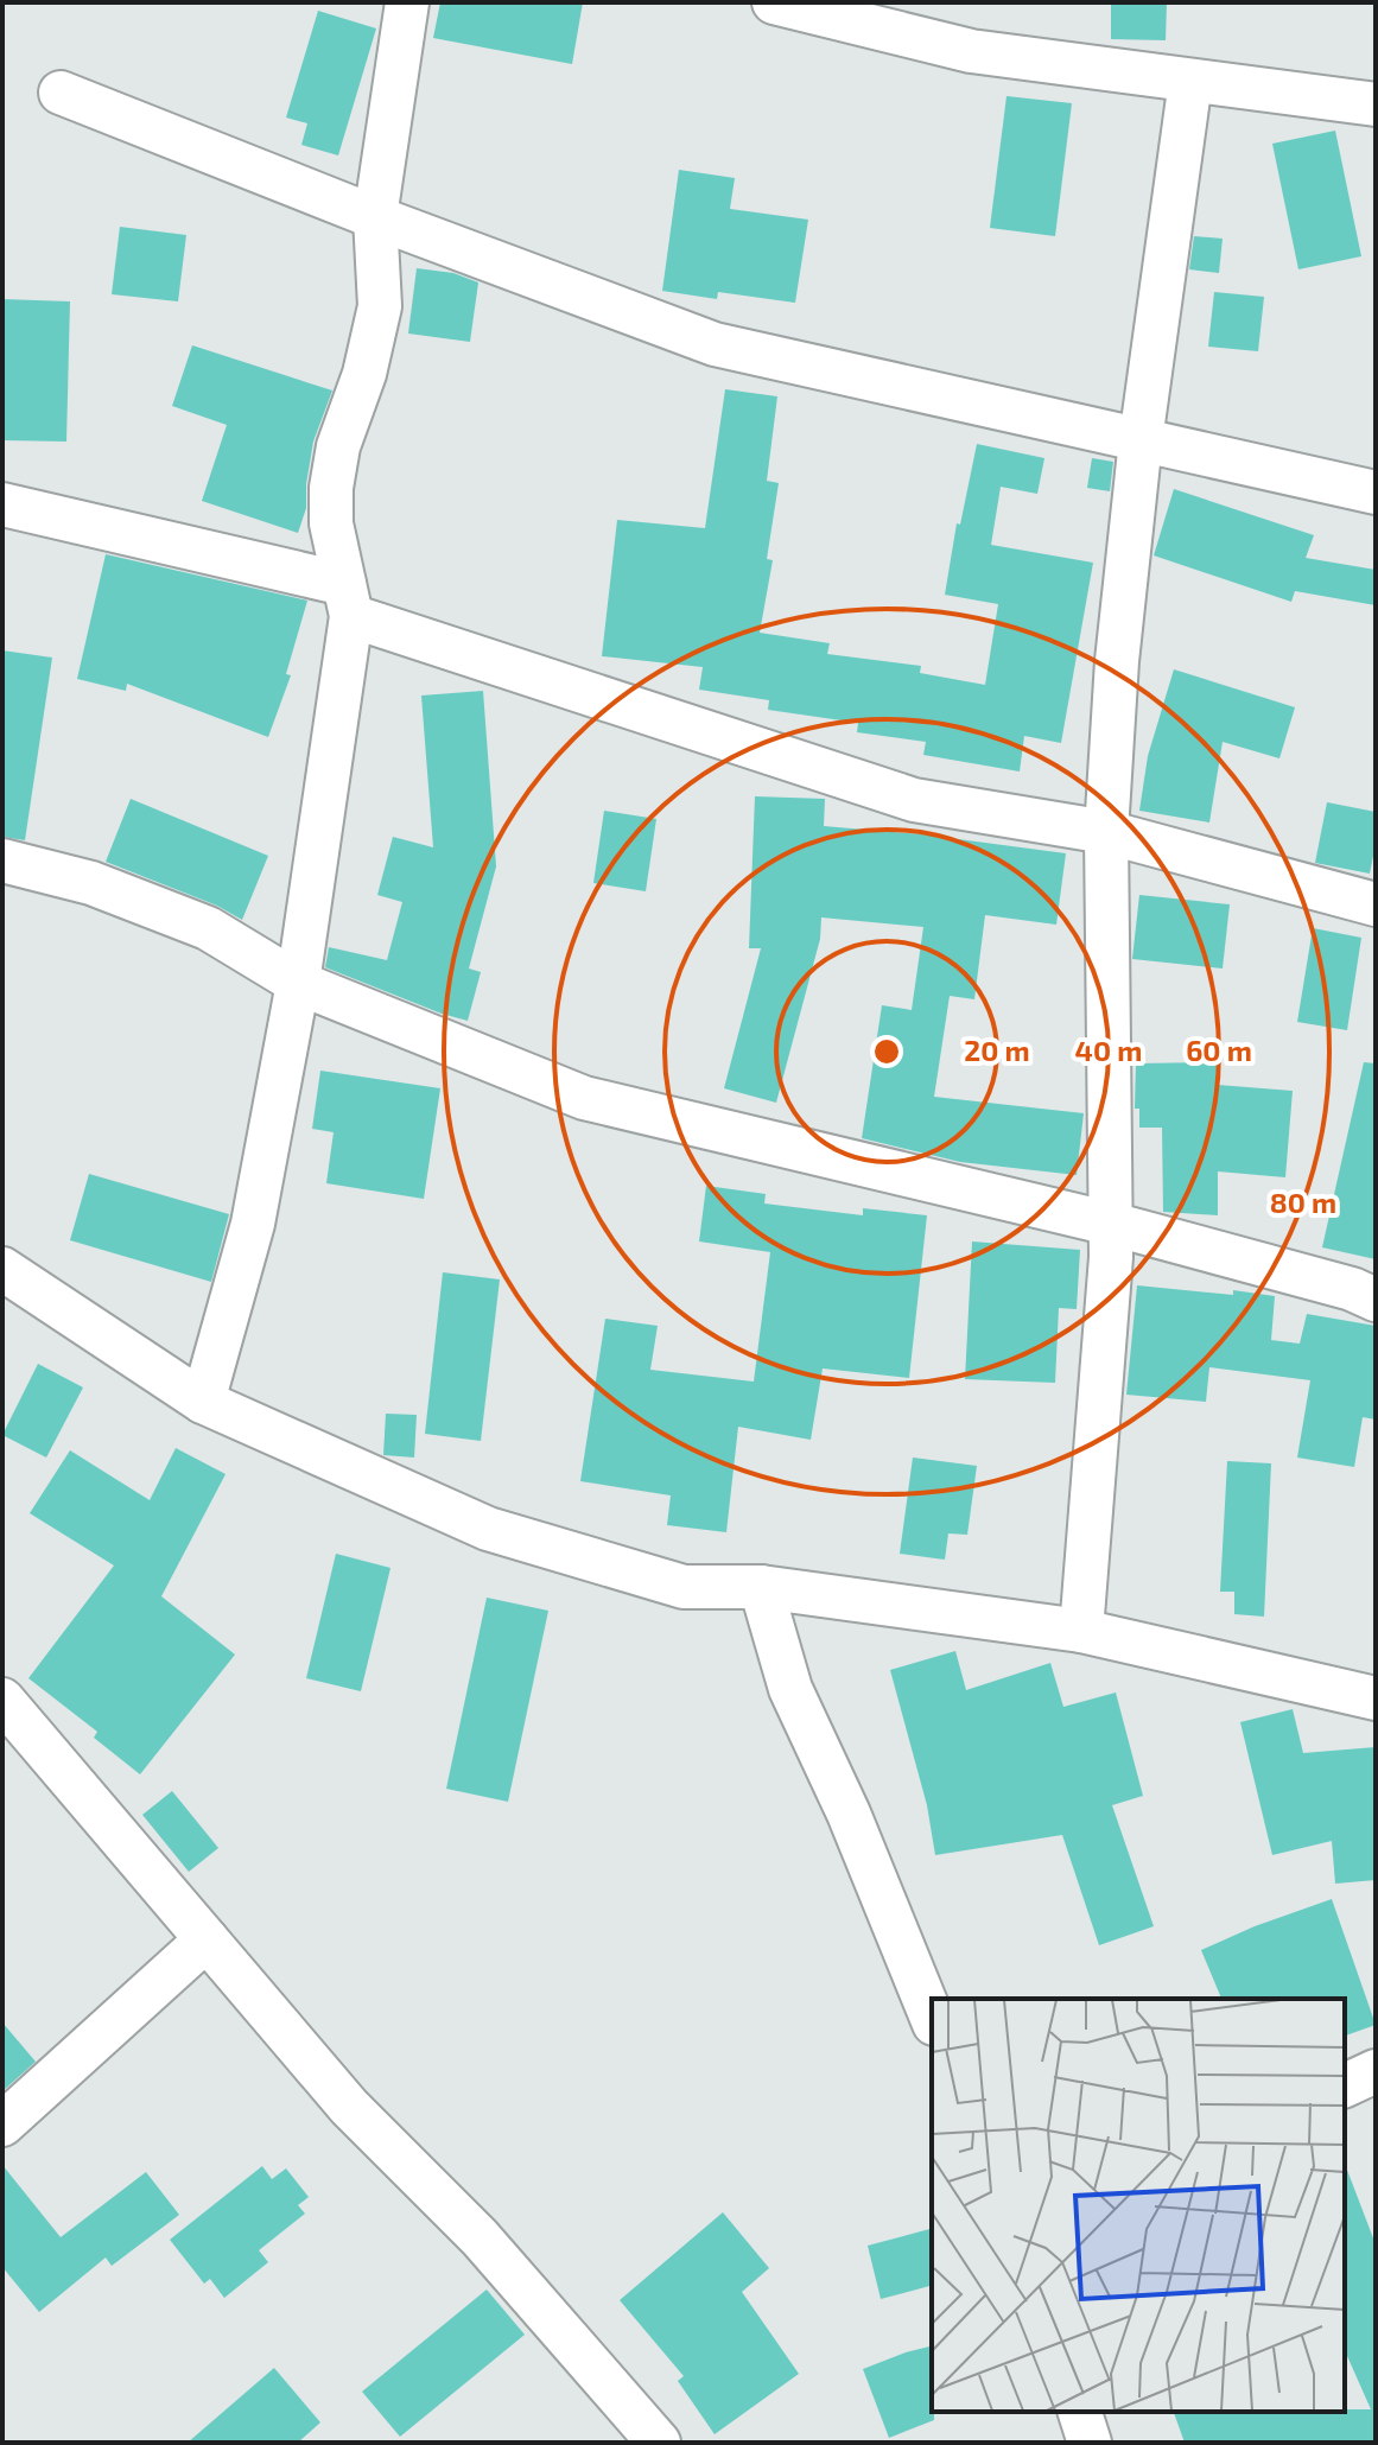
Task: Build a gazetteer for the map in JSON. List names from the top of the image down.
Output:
{
  "rings": [
    "20 m",
    "40 m",
    "60 m",
    "80 m"
  ]
}
